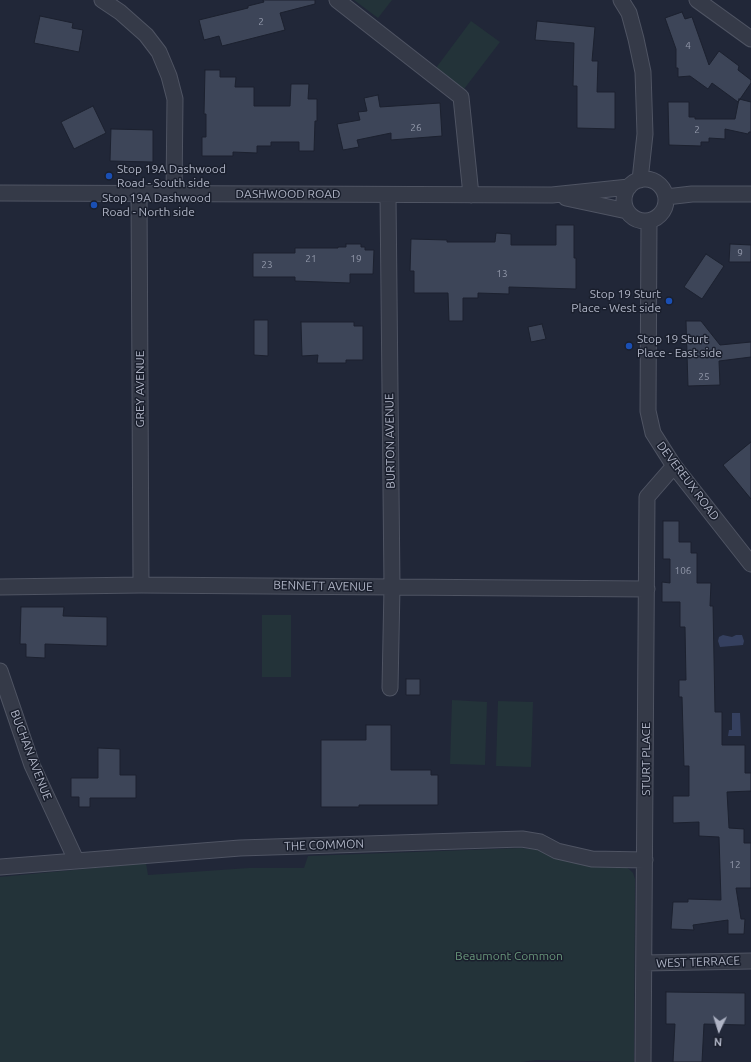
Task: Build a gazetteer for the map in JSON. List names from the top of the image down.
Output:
{
  "streets": {
    "street": [
      "DASHWOOD ROAD",
      "GREY AVENUE",
      "BURTON AVENUE",
      "DEVEREUX ROAD",
      "BENNETT AVENUE",
      "BUCHAN AVENUE",
      "STURT PLACE",
      "THE COMMON",
      "WEST TERRACE"
    ]
  },
  "crossings": [
    ["DASHWOOD ROAD", "GREY AVENUE"],
    ["DASHWOOD ROAD", "BURTON AVENUE"],
    ["GREY AVENUE", "BENNETT AVENUE"],
    ["BURTON AVENUE", "BENNETT AVENUE"],
    ["DEVEREUX ROAD", "STURT PLACE"],
    ["BENNETT AVENUE", "STURT PLACE"],
    ["BUCHAN AVENUE", "THE COMMON"],
    ["STURT PLACE", "THE COMMON"],
    ["STURT PLACE", "WEST TERRACE"]
  ],
  "parks": ["Beaumont Common"],
  "places": [
    "Stop 19A Dashwood Road - South side",
    "Stop 19A Dashwood Road - North side",
    "Stop 19 Sturt Place - West side",
    "Stop 19 Sturt Place - East side"
  ],
  "house_numbers": [
    "2",
    "4",
    "26",
    "2",
    "9",
    "21",
    "19",
    "23",
    "13",
    "25",
    "106",
    "12"
  ],
  "north": "bottom"
}
